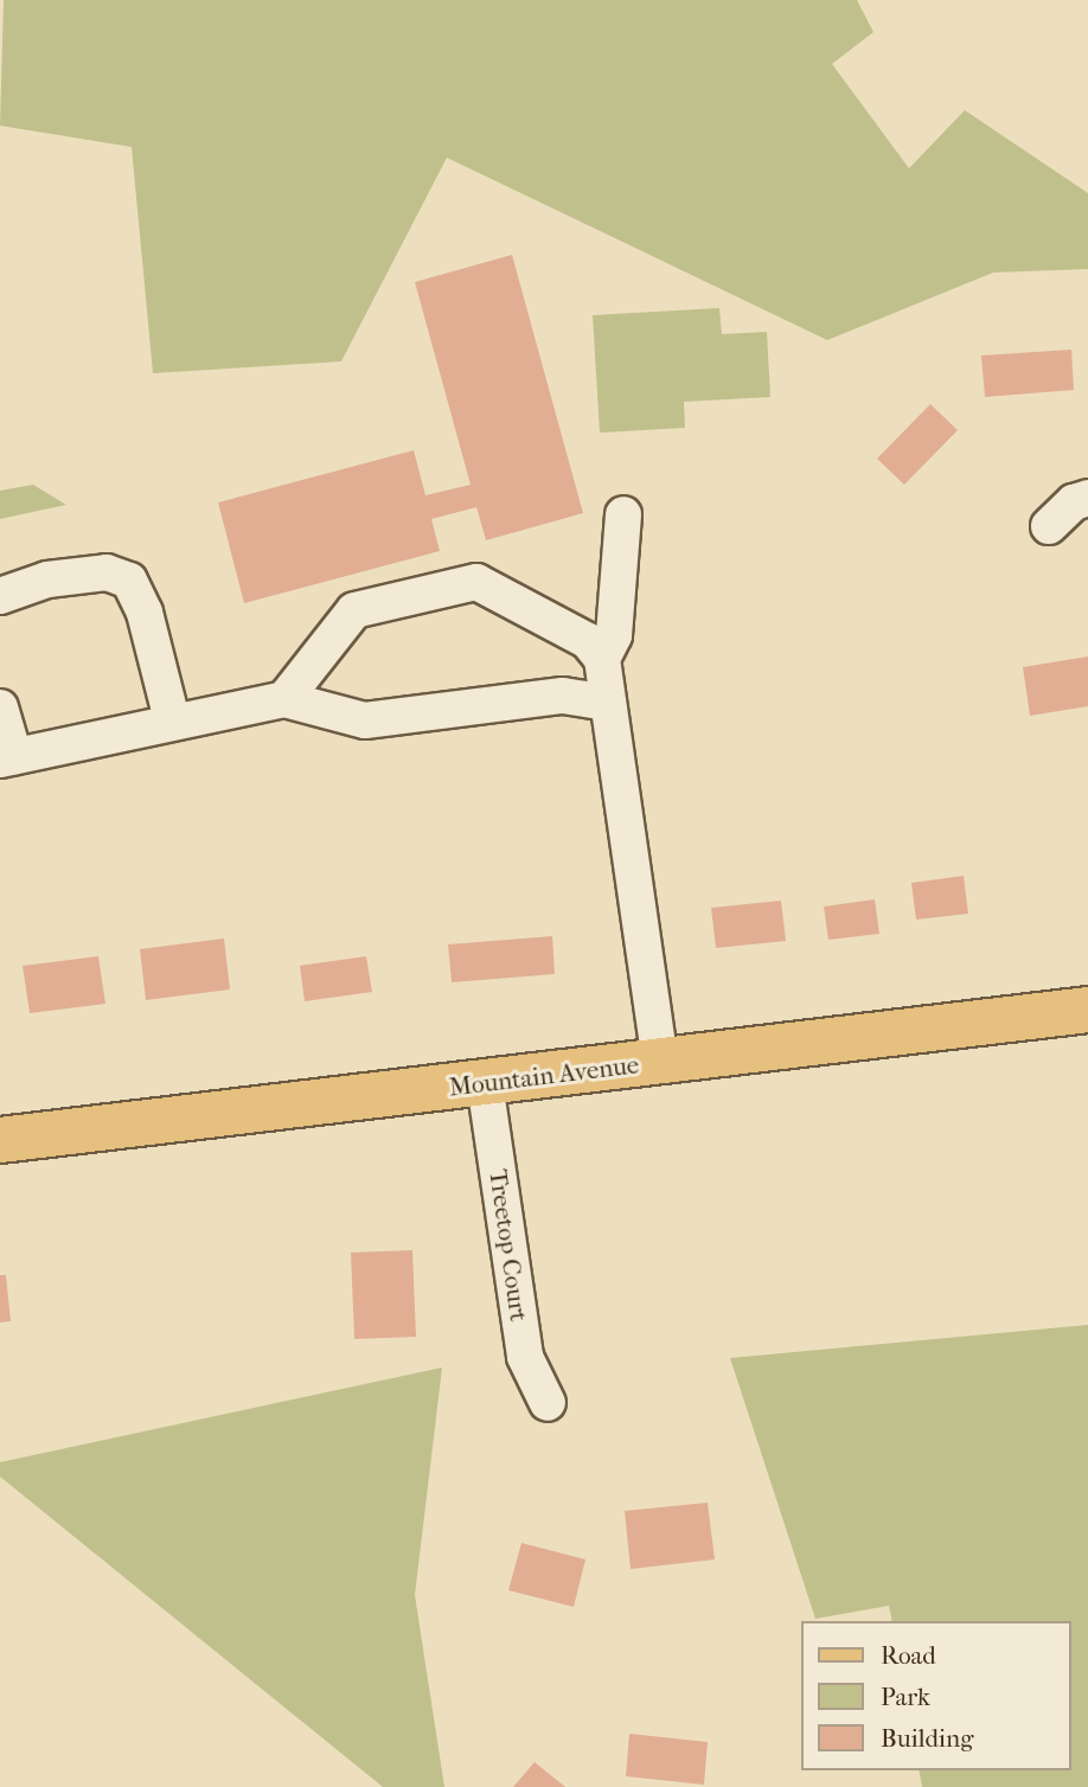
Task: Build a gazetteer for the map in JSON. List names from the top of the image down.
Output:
{
  "streets": {
    "main road": ["Mountain Avenue"],
    "street": ["Treetop Court"]
  },
  "crossings": [
    ["Mountain Avenue", "Treetop Court"]
  ],
  "legend": ["Road", "Park", "Building"]
}
